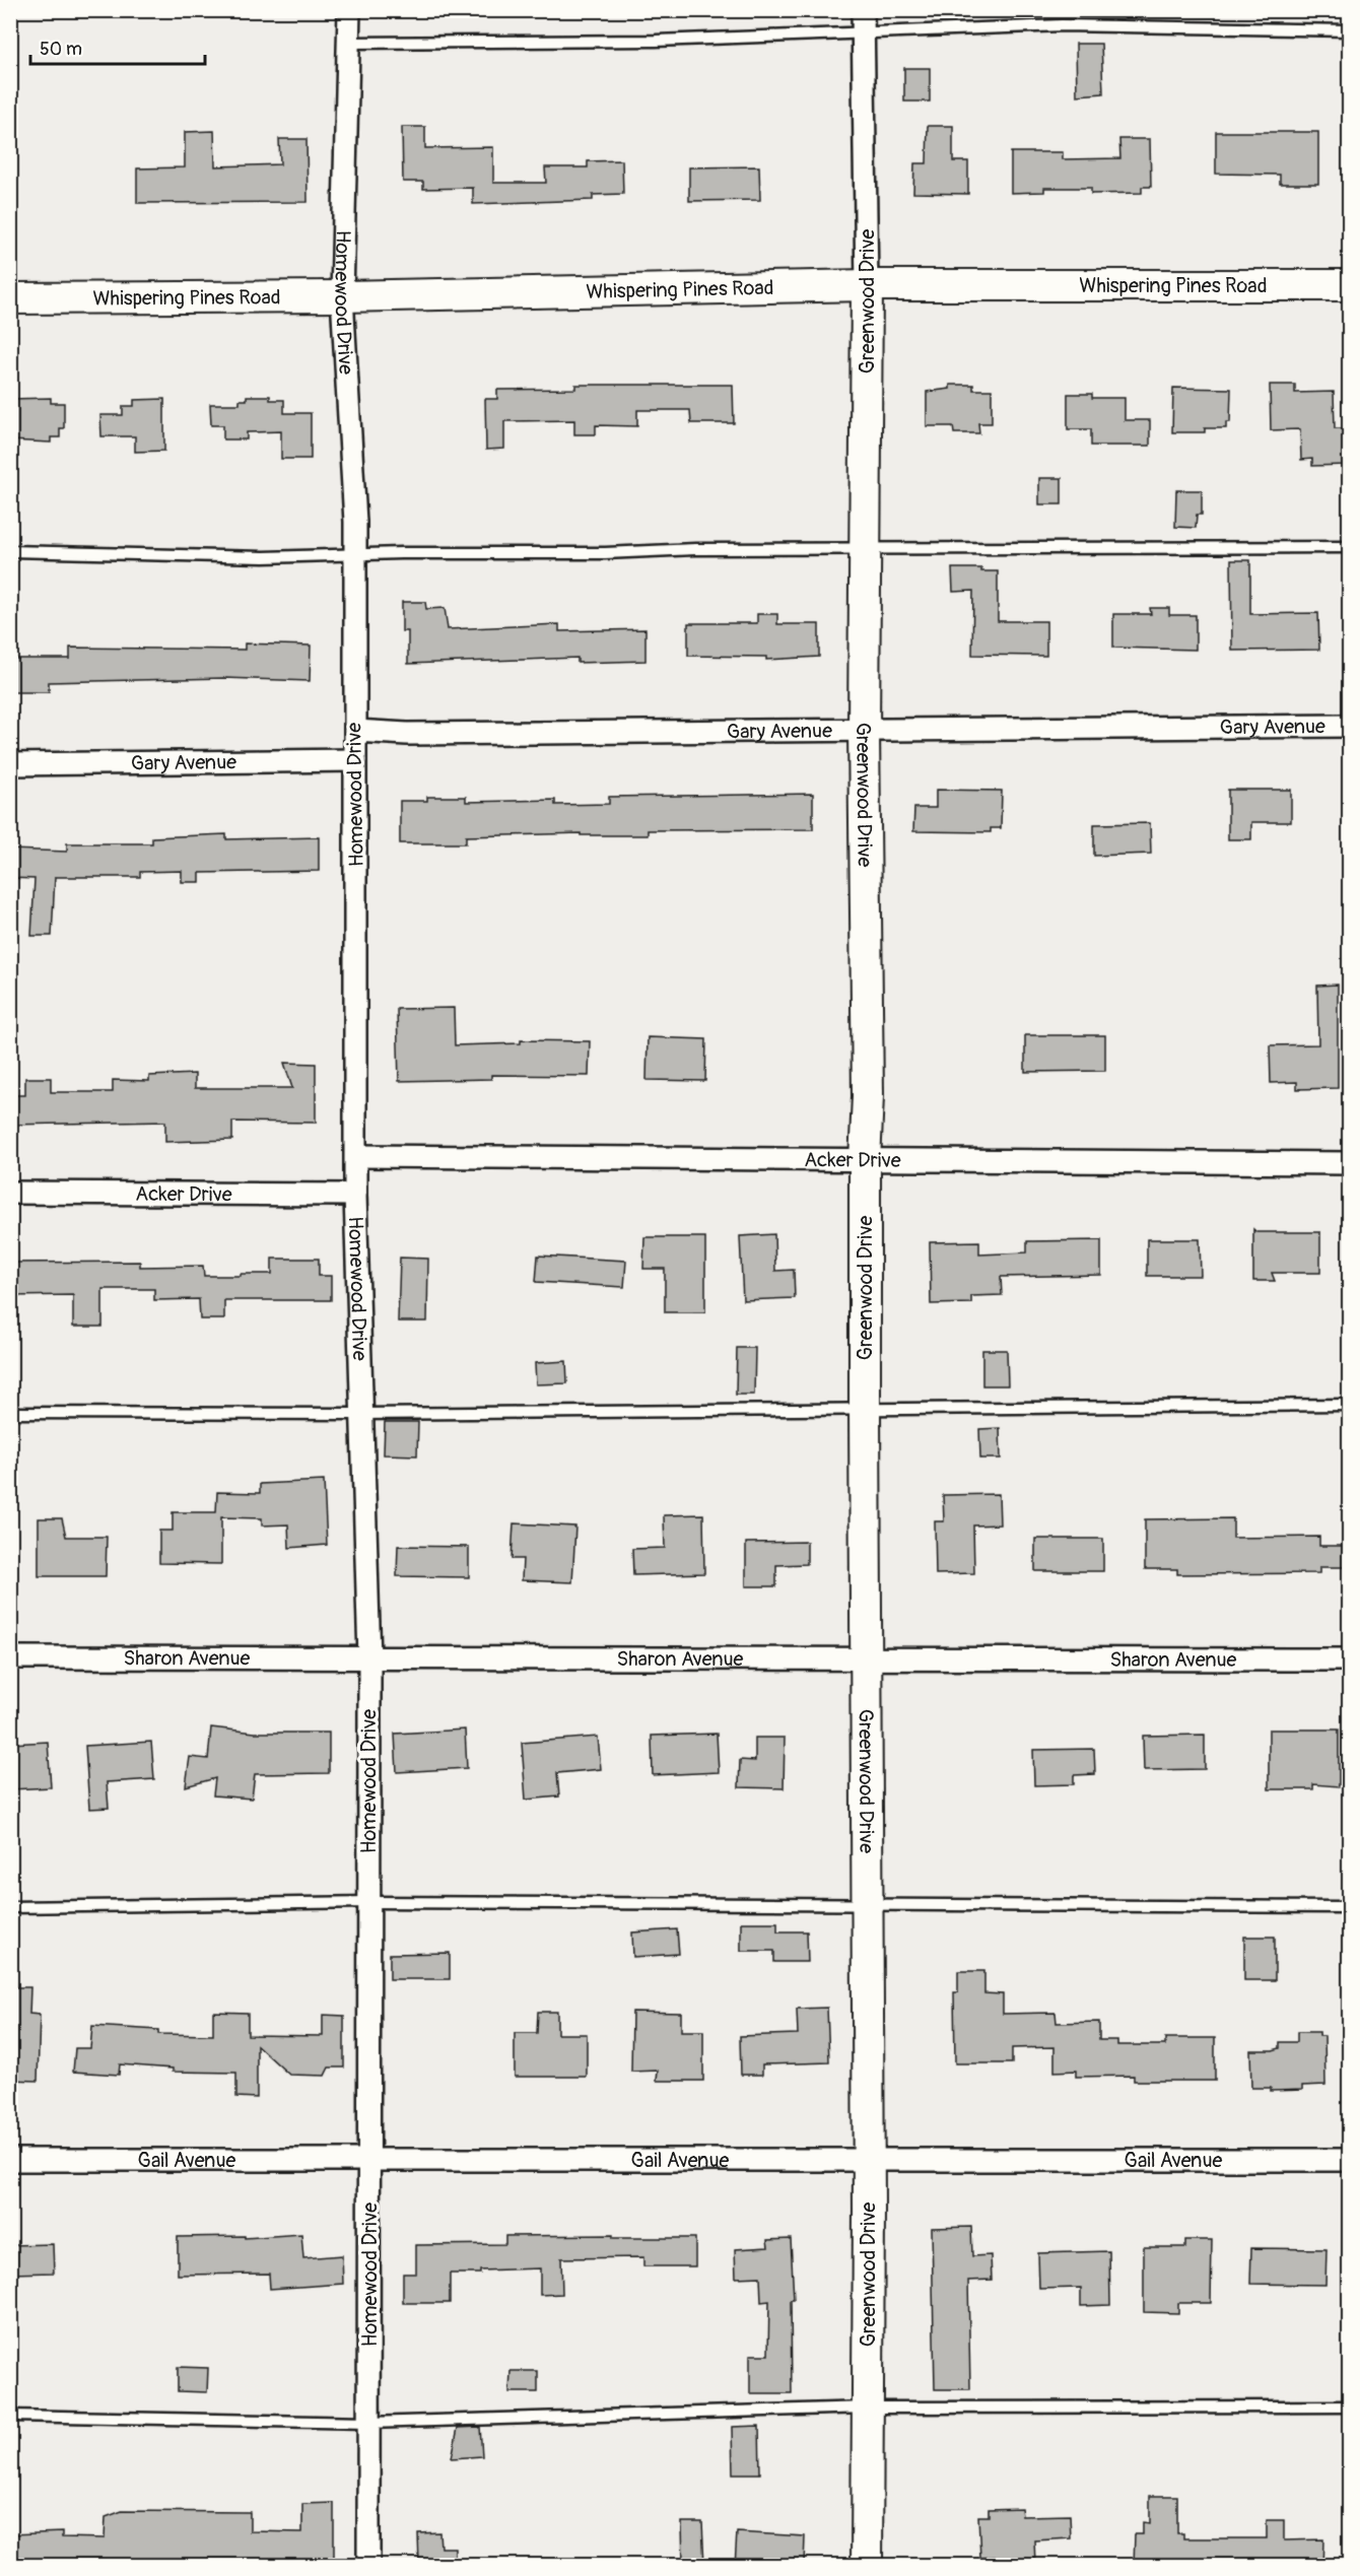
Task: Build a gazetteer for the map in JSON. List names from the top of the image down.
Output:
{
  "streets": {
    "street": [
      "Whispering Pines Road",
      "Homewood Drive",
      "Greenwood Drive",
      "Gary Avenue",
      "Acker Drive",
      "Sharon Avenue",
      "Gail Avenue"
    ]
  },
  "crossings": [
    ["Whispering Pines Road", "Homewood Drive"],
    ["Whispering Pines Road", "Greenwood Drive"],
    ["Homewood Drive", "Gary Avenue"],
    ["Homewood Drive", "Acker Drive"],
    ["Homewood Drive", "Sharon Avenue"],
    ["Homewood Drive", "Gail Avenue"],
    ["Greenwood Drive", "Gary Avenue"],
    ["Greenwood Drive", "Acker Drive"],
    ["Greenwood Drive", "Sharon Avenue"],
    ["Greenwood Drive", "Gail Avenue"]
  ],
  "scale_bar": "50 m"
}
